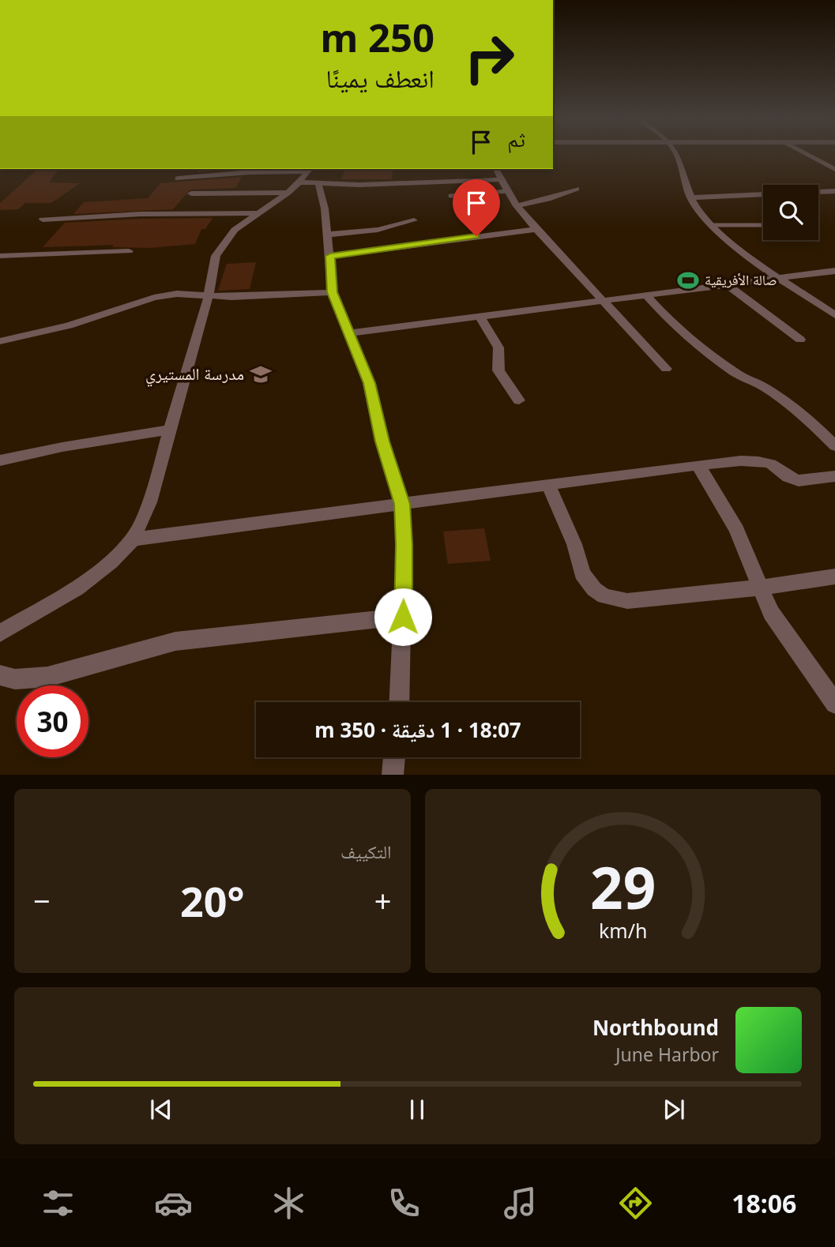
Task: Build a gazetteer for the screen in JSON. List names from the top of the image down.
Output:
{
  "places": {
    "sports": ["صالة الأفريقية"],
    "school or university": ["مدرسة المستيري"]
  },
  "page": {
    "turn": ["250 m", "انعطف يمينًا"],
    "then": "ثم",
    "limit": "30",
    "trip": "18:07 · 1 دقيقة · 350 m",
    "tile": "التكييف",
    "heat": ["−", "20°", "+"],
    "song": ["Northbound", "June Harbor"],
    "tabs": "18:06",
    "gauge": ["29", "km/h"]
  }
}
